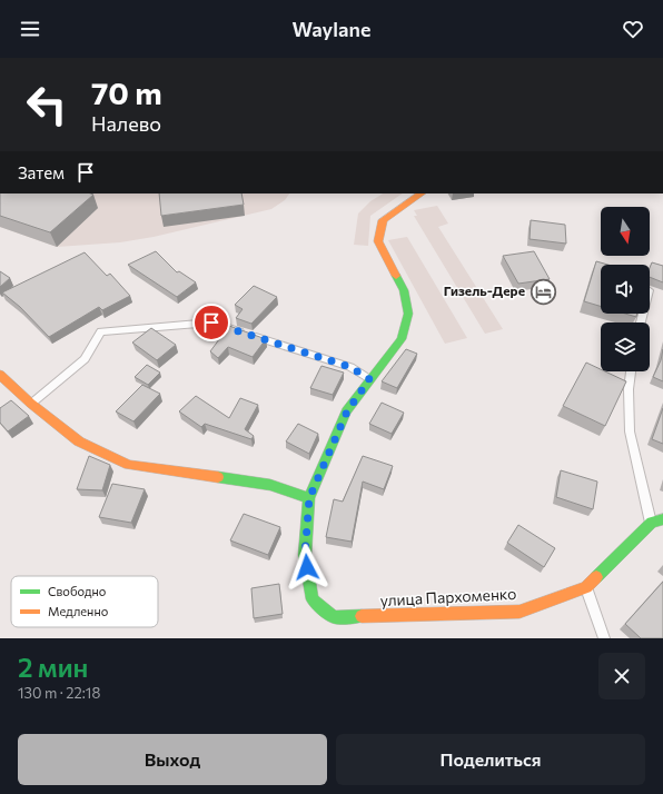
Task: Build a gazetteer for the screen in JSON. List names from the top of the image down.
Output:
{
  "streets": {
    "street": ["улица Пархоменко"]
  },
  "places": {
    "hotel": ["Гизель-Дере"]
  },
  "legend": ["Свободно", "Медленно"],
  "north": "bottom",
  "page": {
    "header": "Waylane",
    "turn": ["70 m", "Налево"],
    "then": "Затем",
    "heading": ["2 мин", "130 m · 22:18"],
    "buttons": ["Выход", "Поделиться"]
  }
}
